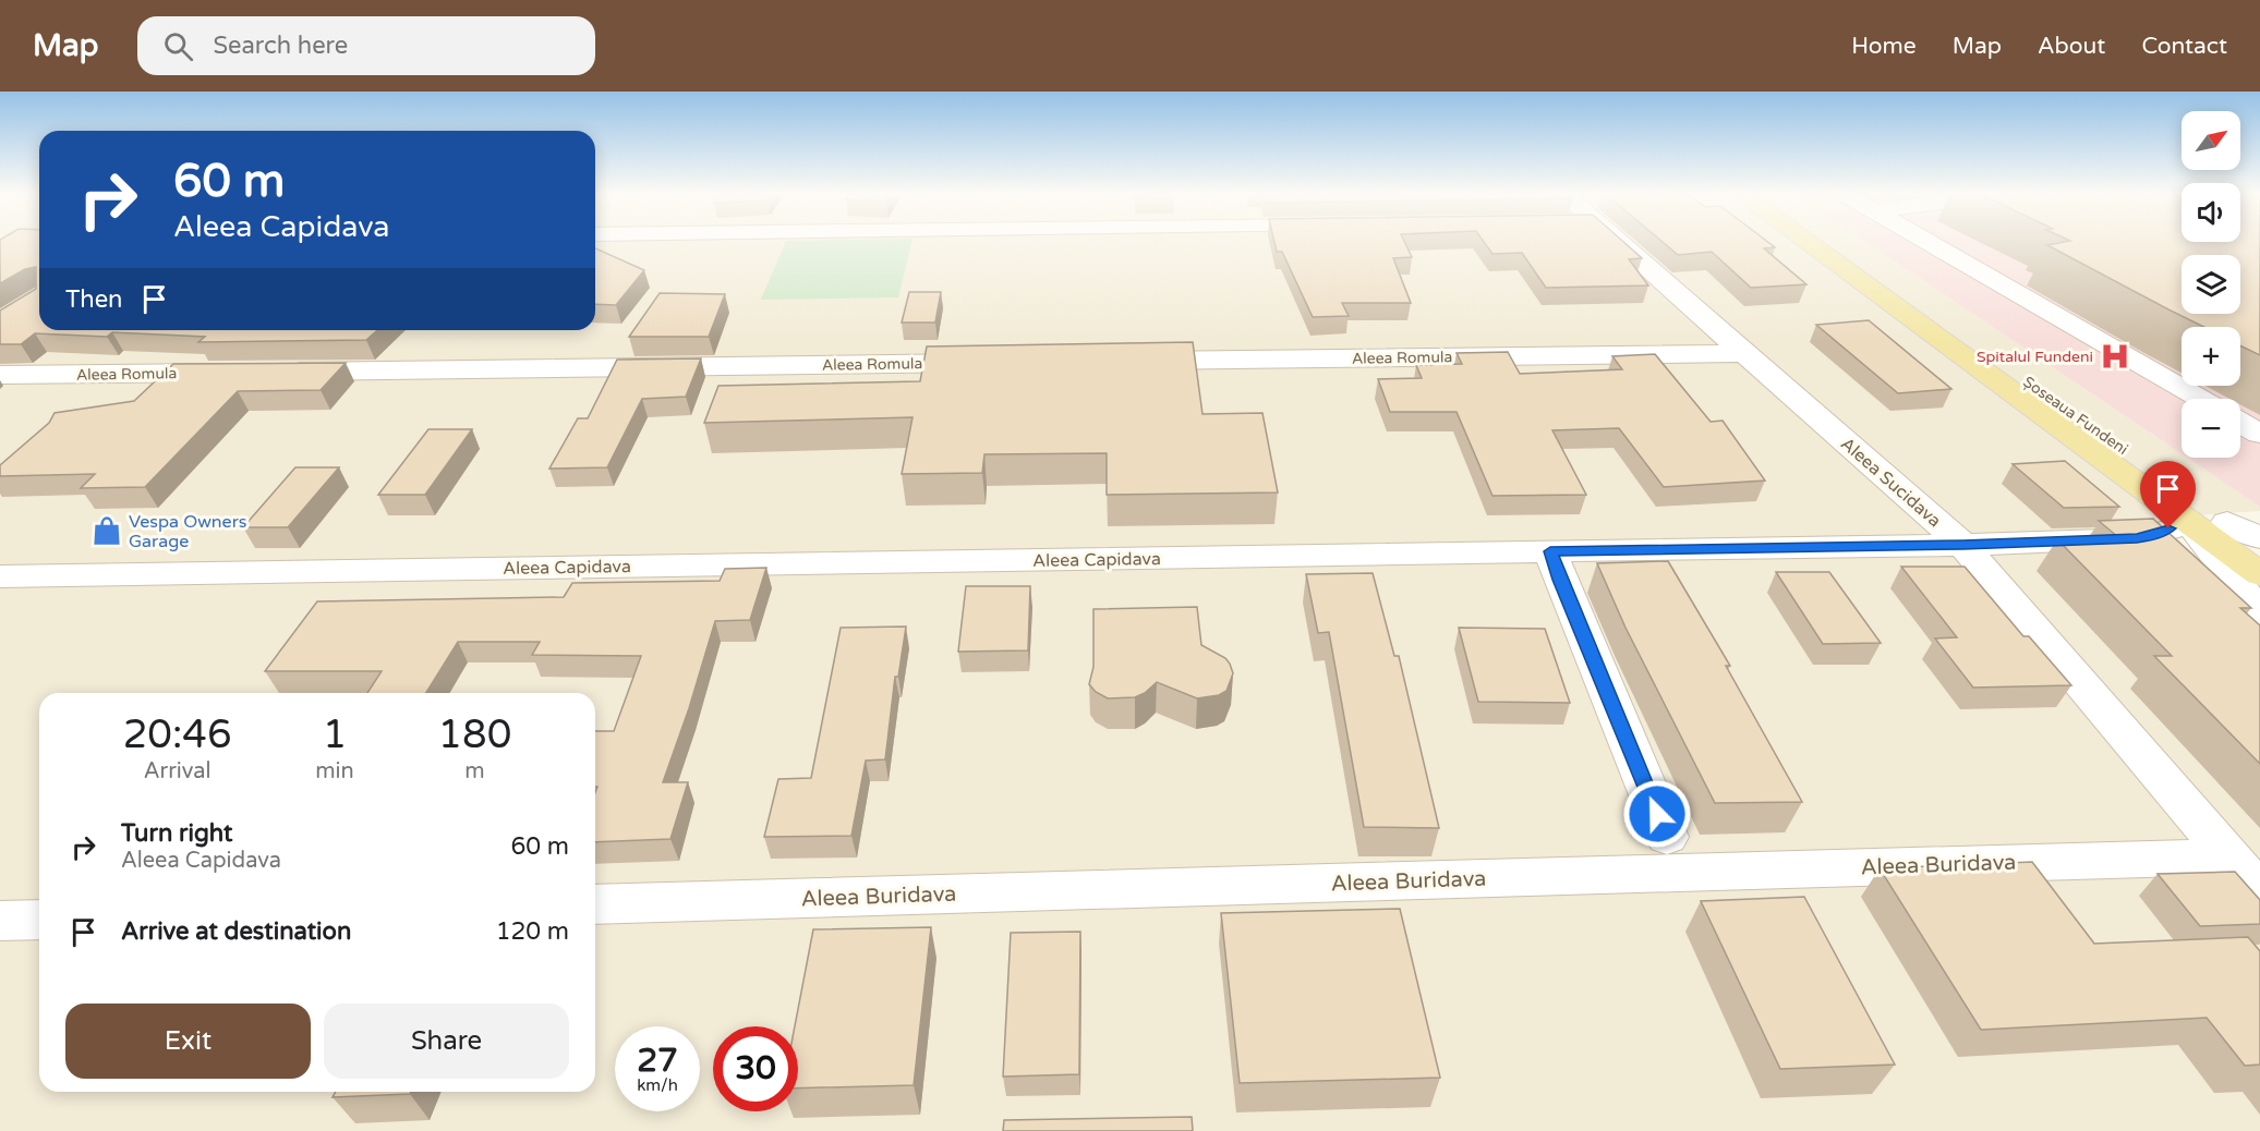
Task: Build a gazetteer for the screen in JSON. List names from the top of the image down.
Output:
{
  "streets": {
    "main road": ["Șoseaua Fundeni"],
    "street": [
      "Aleea Romula",
      "Aleea Sucidava",
      "Aleea Capidava",
      "Aleea Buridava"
    ]
  },
  "crossings": [
    ["Aleea Romula", "Aleea Sucidava"],
    ["Șoseaua Fundeni", "Aleea Capidava"],
    ["Aleea Sucidava", "Aleea Capidava"],
    ["Aleea Sucidava", "Aleea Buridava"]
  ],
  "places": {
    "hospital": ["Spitalul Fundeni"],
    "shop": ["Vespa Owners Garage"]
  },
  "north": "top right",
  "page": {
    "header": "Map",
    "search": "Search here",
    "nav": [
      "Home",
      "Map",
      "About",
      "Contact"
    ],
    "map_buttons": ["+", "−"],
    "turn": ["60 m", "Aleea Capidava"],
    "then": "Then",
    "eta": [
      "20:46",
      "Arrival",
      "1",
      "min",
      "180",
      "m"
    ],
    "list": [
      {
        "name": "Turn right",
        "note": "Aleea Capidava",
        "value": "60 m"
      },
      {
        "name": "Arrive at destination",
        "value": "120 m"
      }
    ],
    "buttons": ["Exit", "Share"],
    "speed": "27 km/h",
    "limit": "30"
  }
}
